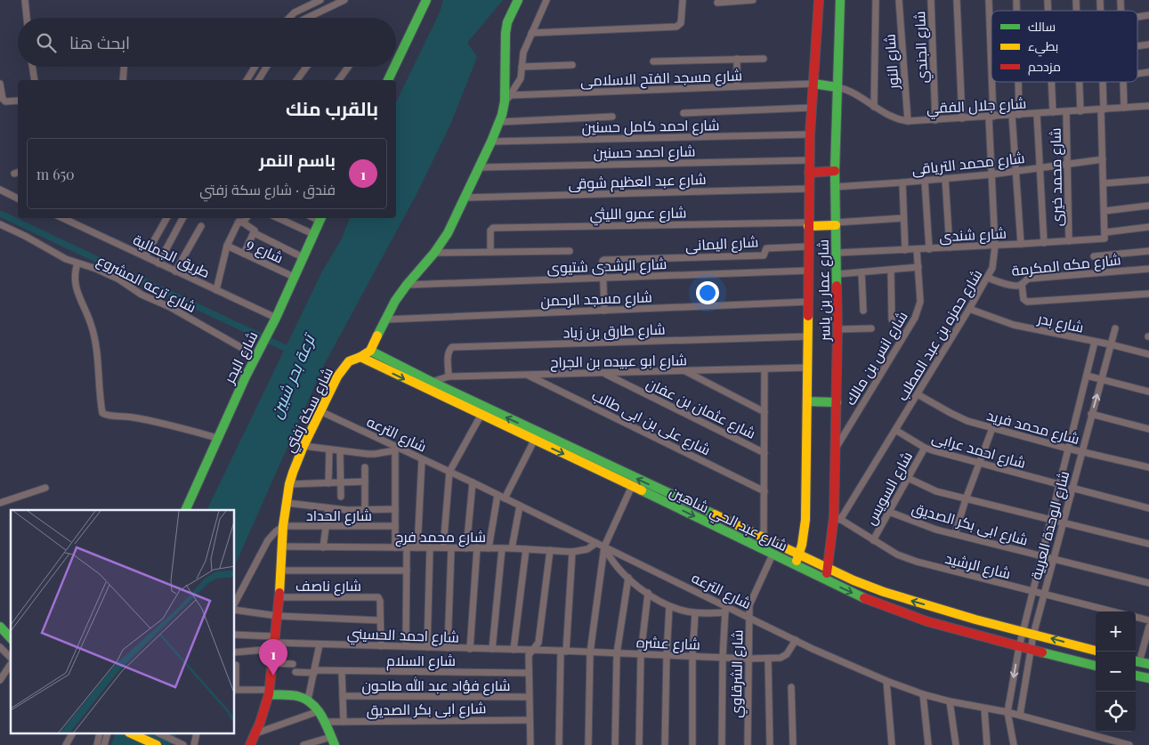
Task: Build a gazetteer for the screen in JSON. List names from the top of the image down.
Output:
{
  "streets": {
    "main road": [
      "شارع عمار بن ياسر",
      "شارع البحر",
      "شارع سكة زفتي",
      "شارع عبد الحي شاهين"
    ],
    "street": [
      "شارع الجندي",
      "شارع النور",
      "شارع مسجد الفتح الاسلامى",
      "شارع جلال الفقي",
      "شارع احمد كامل حسنين",
      "شارع احمد حسنين",
      "شارع محمد الترياقى",
      "شارع محمد خيرى",
      "شارع عبد العظيم شوقى",
      "شارع عمرو الليثي",
      "شارع شندى",
      "شارع اليمانى",
      "شارع 9",
      "طريق الجمالية",
      "شارع مكه المكرمة",
      "شارع الرشدى شتيوى",
      "شارع ترعه المشروع",
      "شارع مسجد الرحمن",
      "شارع بدر",
      "شارع طارق بن زياد",
      "شارع حمزه بن عبد المطلب",
      "شارع انس بن مالك",
      "شارع ابو عبيده بن الجراح",
      "شارع عثمان بن عفان",
      "شارع على بن ابى طالب",
      "شارع محمد فريد",
      "شارع الترعه",
      "شارع احمد عرابى",
      "شارع السويس",
      "شارع الحداد",
      "شارع ابى بكر الصديق",
      "شارع الوحدة العربية",
      "شارع محمد فرج",
      "شارع الرشيد",
      "شارع ناصف",
      "شارع احمد الحسيني",
      "شارع عشره",
      "شارع السلام",
      "شارع الشرقاوي",
      "شارع فؤاد عبد الله طاحون"
    ]
  },
  "crossings": [
    ["شارع الجندي", "شارع جلال الفقي"],
    ["شارع النور", "شارع جلال الفقي"],
    ["شارع مسجد الفتح الاسلامى", "شارع عمار بن ياسر"],
    ["شارع جلال الفقي", "شارع محمد خيرى"],
    ["شارع جلال الفقي", "شارع عمار بن ياسر"],
    ["شارع جلال الفقي", "شارع حمزه بن عبد المطلب"],
    ["شارع احمد كامل حسنين", "شارع عمار بن ياسر"],
    ["شارع احمد حسنين", "شارع عمار بن ياسر"],
    ["شارع محمد الترياقى", "شارع محمد خيرى"],
    ["شارع محمد الترياقى", "شارع عمار بن ياسر"],
    ["شارع محمد الترياقى", "شارع حمزه بن عبد المطلب"],
    ["شارع محمد خيرى", "شارع شندى"],
    ["شارع عبد العظيم شوقى", "شارع عمار بن ياسر"],
    ["شارع عمرو الليثي", "شارع عمار بن ياسر"],
    ["شارع شندى", "شارع عمار بن ياسر"],
    ["شارع شندى", "شارع حمزه بن عبد المطلب"],
    ["شارع شندى", "شارع انس بن مالك"],
    ["شارع اليمانى", "شارع الرشدى شتيوى"],
    ["شارع اليمانى", "شارع عمار بن ياسر"],
    ["شارع اليمانى", "شارع مسجد الرحمن"],
    ["شارع 9", "شارع البحر"],
    ["طريق الجمالية", "شارع البحر"],
    ["شارع مكه المكرمة", "شارع حمزه بن عبد المطلب"],
    ["شارع الرشدى شتيوى", "شارع عمار بن ياسر"],
    ["شارع ترعه المشروع", "شارع البحر"],
    ["شارع عمار بن ياسر", "شارع مسجد الرحمن"],
    ["شارع عمار بن ياسر", "شارع طارق بن زياد"],
    ["شارع عمار بن ياسر", "شارع حمزه بن عبد المطلب"],
    ["شارع عمار بن ياسر", "شارع انس بن مالك"],
    ["شارع عمار بن ياسر", "شارع ابو عبيده بن الجراح"],
    ["شارع عمار بن ياسر", "شارع عبد الحي شاهين"],
    ["شارع عمار بن ياسر", "شارع الرشيد"],
    ["شارع بدر", "شارع حمزه بن عبد المطلب"],
    ["شارع بدر", "شارع الوحدة العربية"],
    ["شارع طارق بن زياد", "شارع ابو عبيده بن الجراح"],
    ["شارع حمزه بن عبد المطلب", "شارع محمد فريد"],
    ["شارع حمزه بن عبد المطلب", "شارع احمد عرابى"],
    ["شارع حمزه بن عبد المطلب", "شارع الرشيد"],
    ["شارع ابو عبيده بن الجراح", "شارع عثمان بن عفان"],
    ["شارع ابو عبيده بن الجراح", "شارع على بن ابى طالب"],
    ["شارع ابو عبيده بن الجراح", "شارع عبد الحي شاهين"],
    ["شارع سكة زفتي", "شارع الترعه"],
    ["شارع سكة زفتي", "شارع الحداد"],
    ["شارع سكة زفتي", "شارع عبد الحي شاهين"],
    ["شارع سكة زفتي", "شارع محمد فرج"],
    ["شارع سكة زفتي", "شارع ناصف"],
    ["شارع سكة زفتي", "شارع احمد الحسيني"],
    ["شارع محمد فريد", "شارع الوحدة العربية"],
    ["شارع الترعه", "شارع الوحدة العربية"],
    ["شارع الترعه", "شارع محمد فرج"],
    ["شارع الترعه", "شارع عشره"],
    ["شارع الترعه", "شارع الشرقاوي"],
    ["شارع احمد عرابى", "شارع السويس"],
    ["شارع احمد عرابى", "شارع الوحدة العربية"],
    ["شارع السويس", "شارع ابى بكر الصديق"],
    ["شارع السويس", "شارع الرشيد"],
    ["شارع عبد الحي شاهين", "شارع الوحدة العربية"],
    ["شارع عبد الحي شاهين", "شارع الشرقاوي"],
    ["شارع ابى بكر الصديق", "شارع الوحدة العربية"],
    ["شارع الوحدة العربية", "شارع الرشيد"],
    ["شارع احمد الحسيني", "شارع عشره"],
    ["شارع عشره", "شارع الشرقاوي"]
  ],
  "water": ["ترعة بحر شبين"],
  "legend": ["سالك", "بطيء", "مزدحم"],
  "page": {
    "search": "ابحث هنا",
    "heading": "بالقرب منك",
    "list": [
      {
        "mark": "1",
        "name": "باسم النمر",
        "note": "فندق · شارع سكة زفتي",
        "value": "650 m"
      }
    ],
    "map_buttons": ["+", "−"],
    "pins": "1"
  }
}
